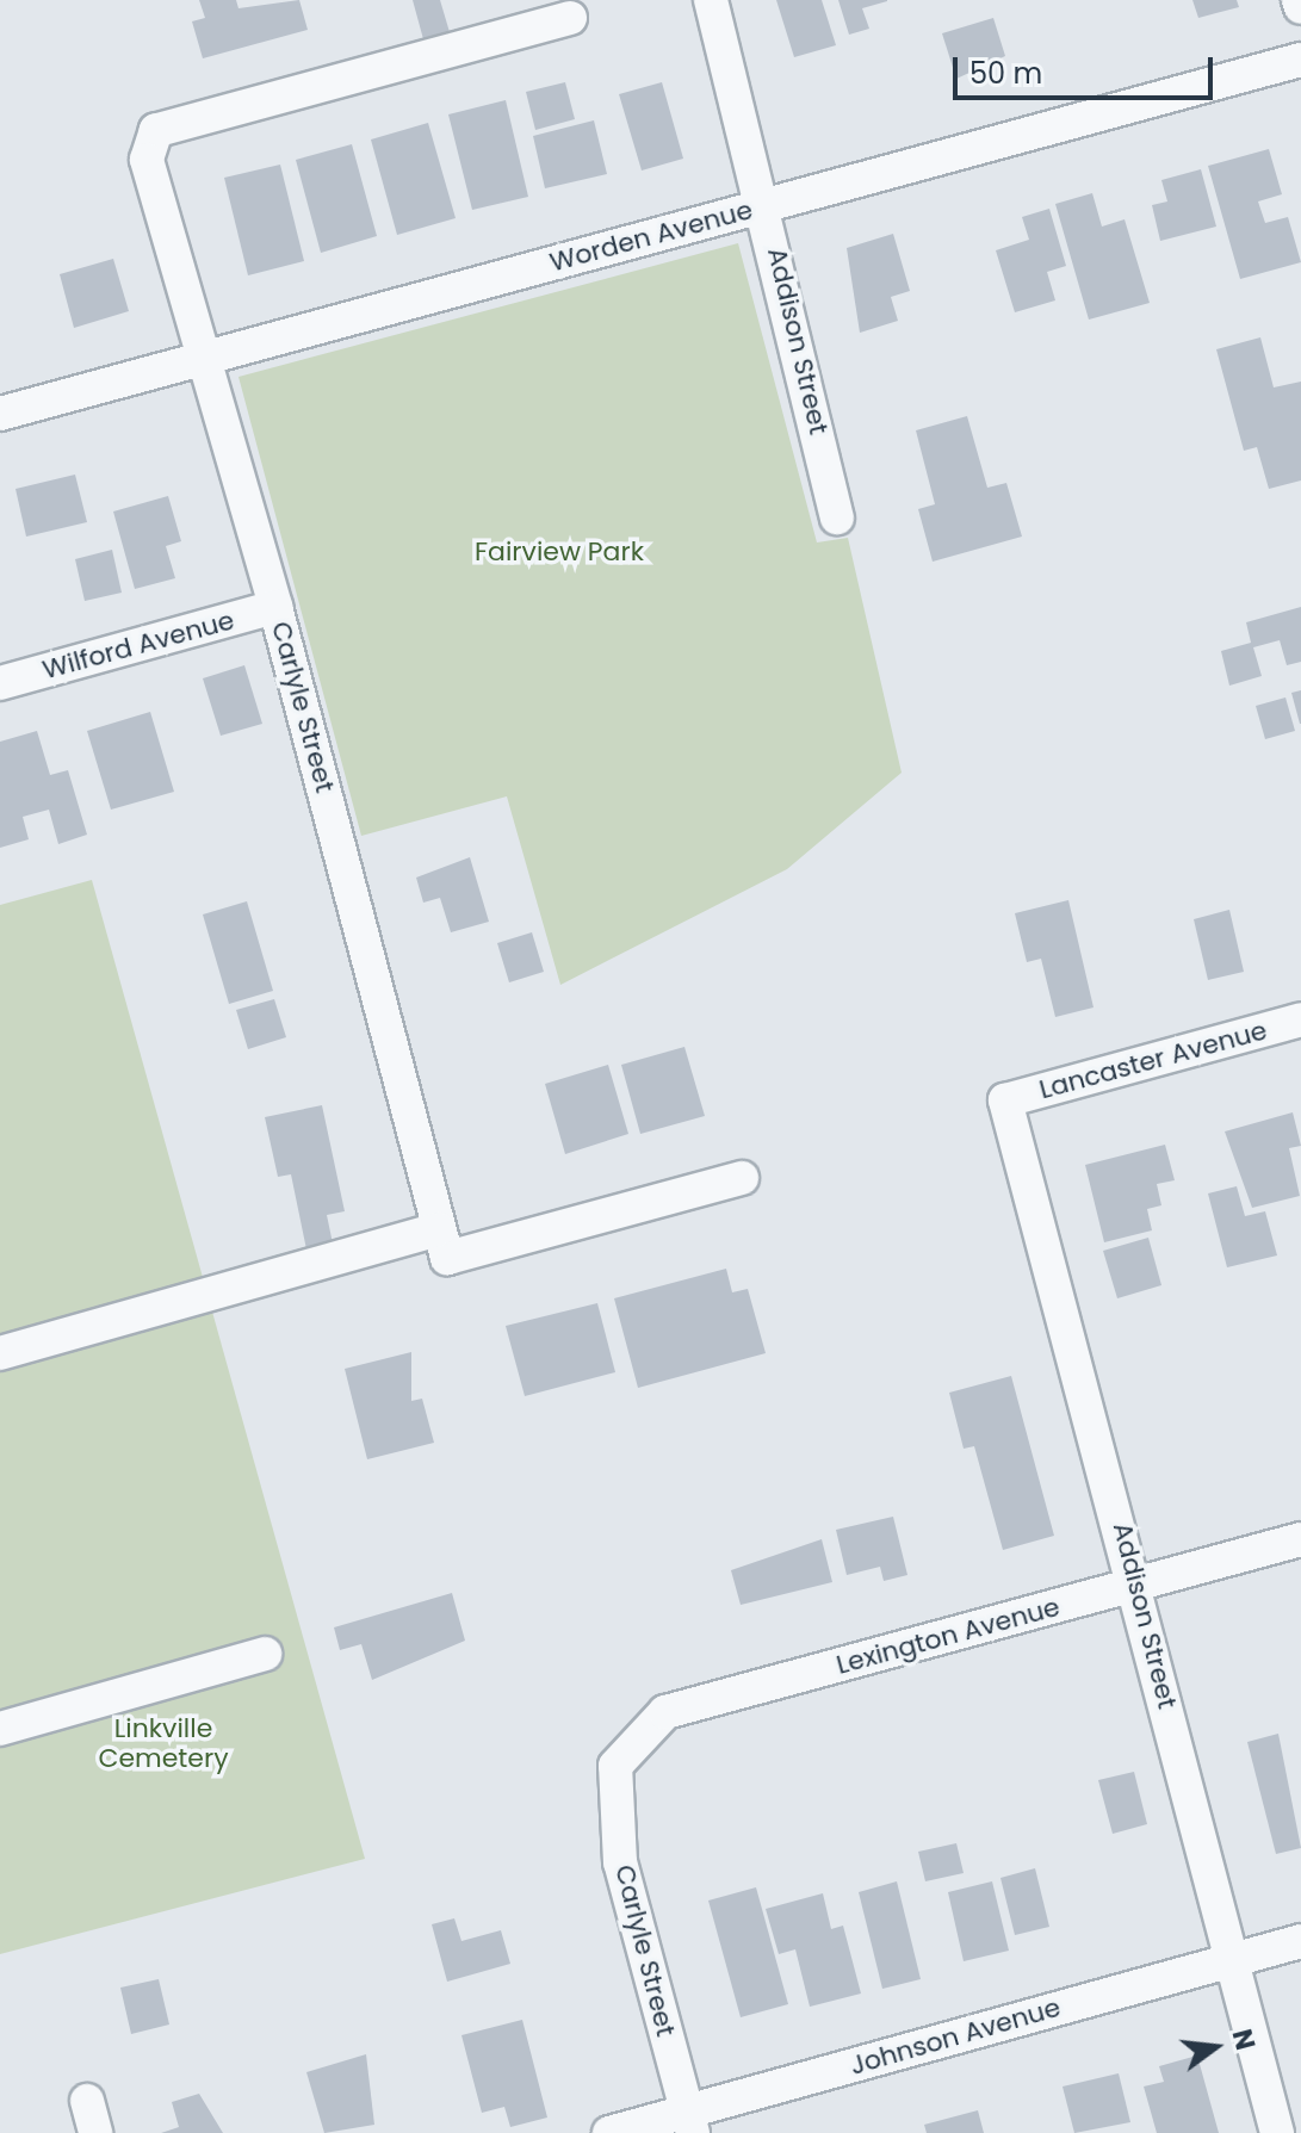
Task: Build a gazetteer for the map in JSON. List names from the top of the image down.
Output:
{
  "streets": {
    "street": [
      "Worden Avenue",
      "Addison Street",
      "Wilford Avenue",
      "Carlyle Street",
      "Lancaster Avenue",
      "Lexington Avenue",
      "Johnson Avenue"
    ]
  },
  "crossings": [
    ["Worden Avenue", "Addison Street"],
    ["Worden Avenue", "Carlyle Street"],
    ["Addison Street", "Lancaster Avenue"],
    ["Addison Street", "Lexington Avenue"],
    ["Addison Street", "Johnson Avenue"],
    ["Wilford Avenue", "Carlyle Street"],
    ["Carlyle Street", "Lexington Avenue"],
    ["Carlyle Street", "Johnson Avenue"]
  ],
  "parks": ["Fairview Park", "Linkville Cemetery"],
  "scale_bar": "50 m",
  "north": "right"
}
